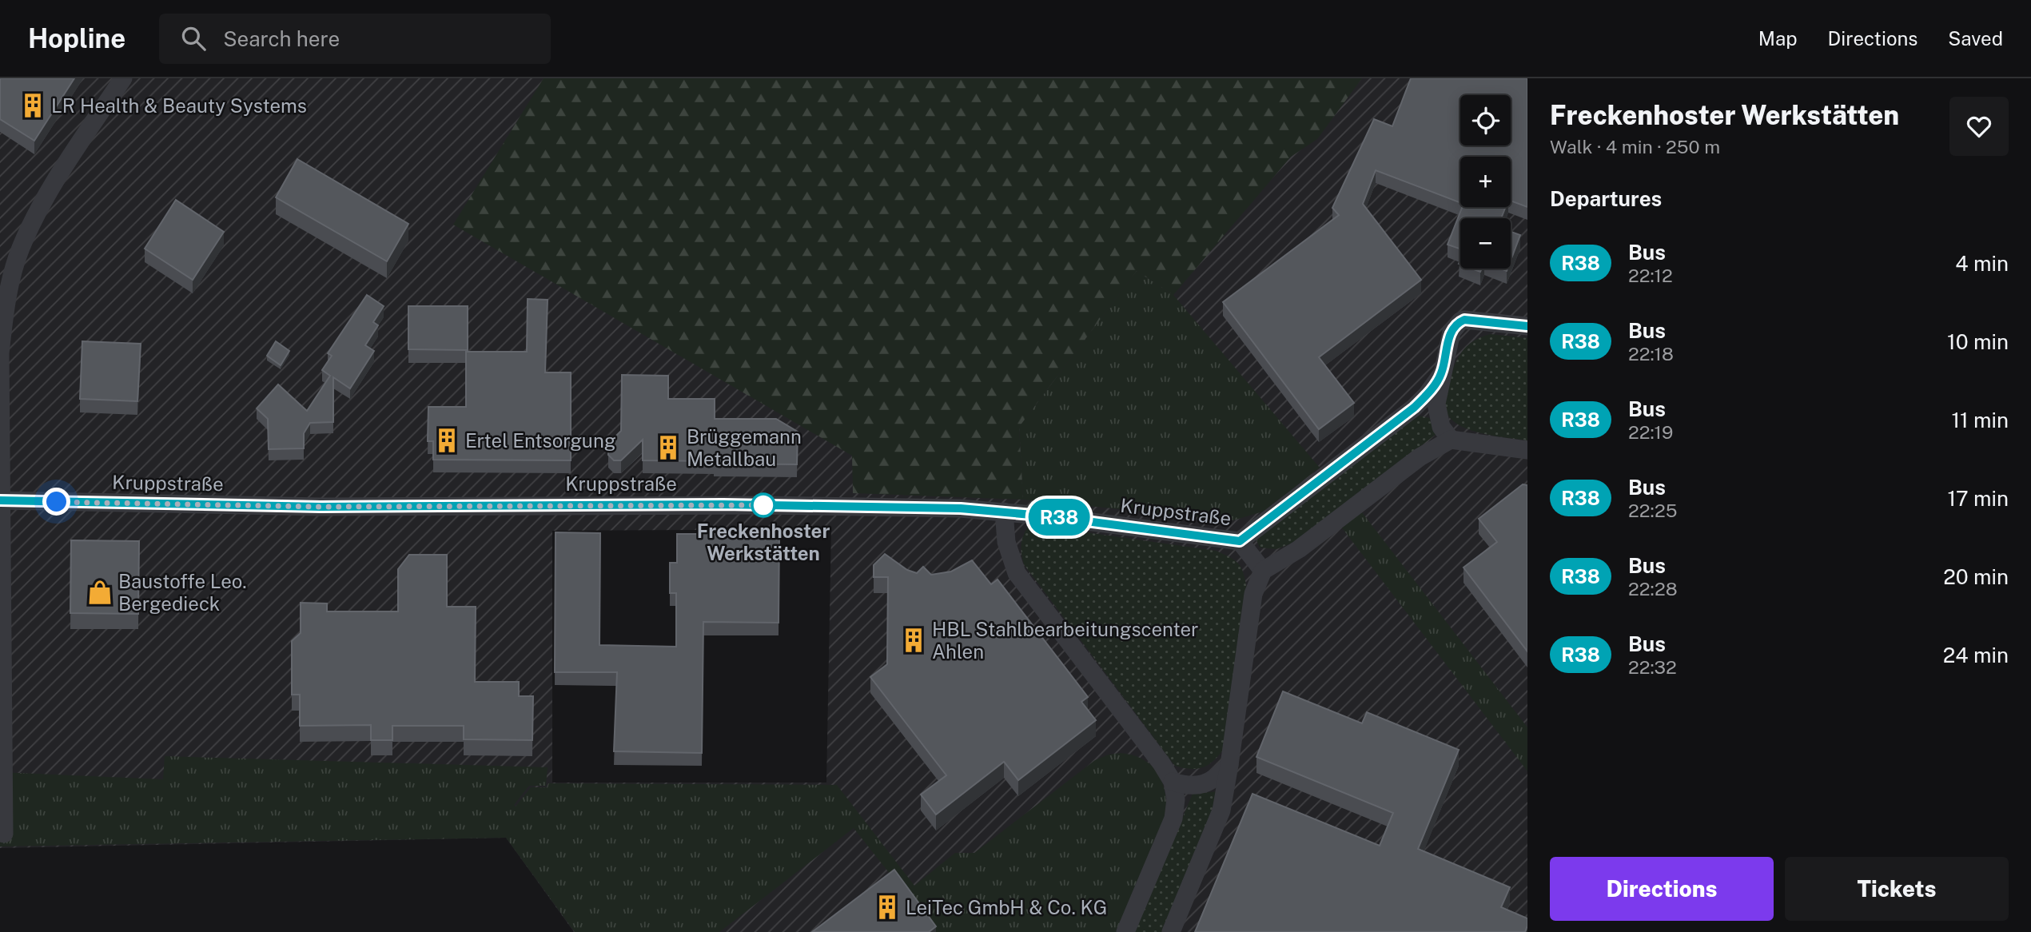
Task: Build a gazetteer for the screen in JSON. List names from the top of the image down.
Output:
{
  "streets": {
    "street": ["Kruppstraße"]
  },
  "places": {
    "building": [
      "LR Health & Beauty Systems",
      "Ertel Entsorgung",
      "Brüggemann Metallbau",
      "HBL Stahlbearbeitungscenter Ahlen",
      "LeiTec GmbH & Co. KG"
    ],
    "other": ["Freckenhoster Werkstätten"],
    "shop": ["Baustoffe Leo. Bergedieck"]
  },
  "lines": ["bus line R38"],
  "page": {
    "header": "Hopline",
    "search": "Search here",
    "nav": ["Map", "Directions", "Saved"],
    "on_map": "R38",
    "heading": [
      ["Freckenhoster Werkstätten", "Walk · 4 min · 250 m"],
      "Departures"
    ],
    "map_buttons": ["+", "−"],
    "list": [
      {
        "mark": "R38",
        "name": "Bus",
        "note": "22:12",
        "value": "4 min"
      },
      {
        "mark": "R38",
        "name": "Bus",
        "note": "22:18",
        "value": "10 min"
      },
      {
        "mark": "R38",
        "name": "Bus",
        "note": "22:19",
        "value": "11 min"
      },
      {
        "mark": "R38",
        "name": "Bus",
        "note": "22:25",
        "value": "17 min"
      },
      {
        "mark": "R38",
        "name": "Bus",
        "note": "22:28",
        "value": "20 min"
      },
      {
        "mark": "R38",
        "name": "Bus",
        "note": "22:32",
        "value": "24 min"
      }
    ],
    "buttons": ["Directions", "Tickets"]
  }
}
